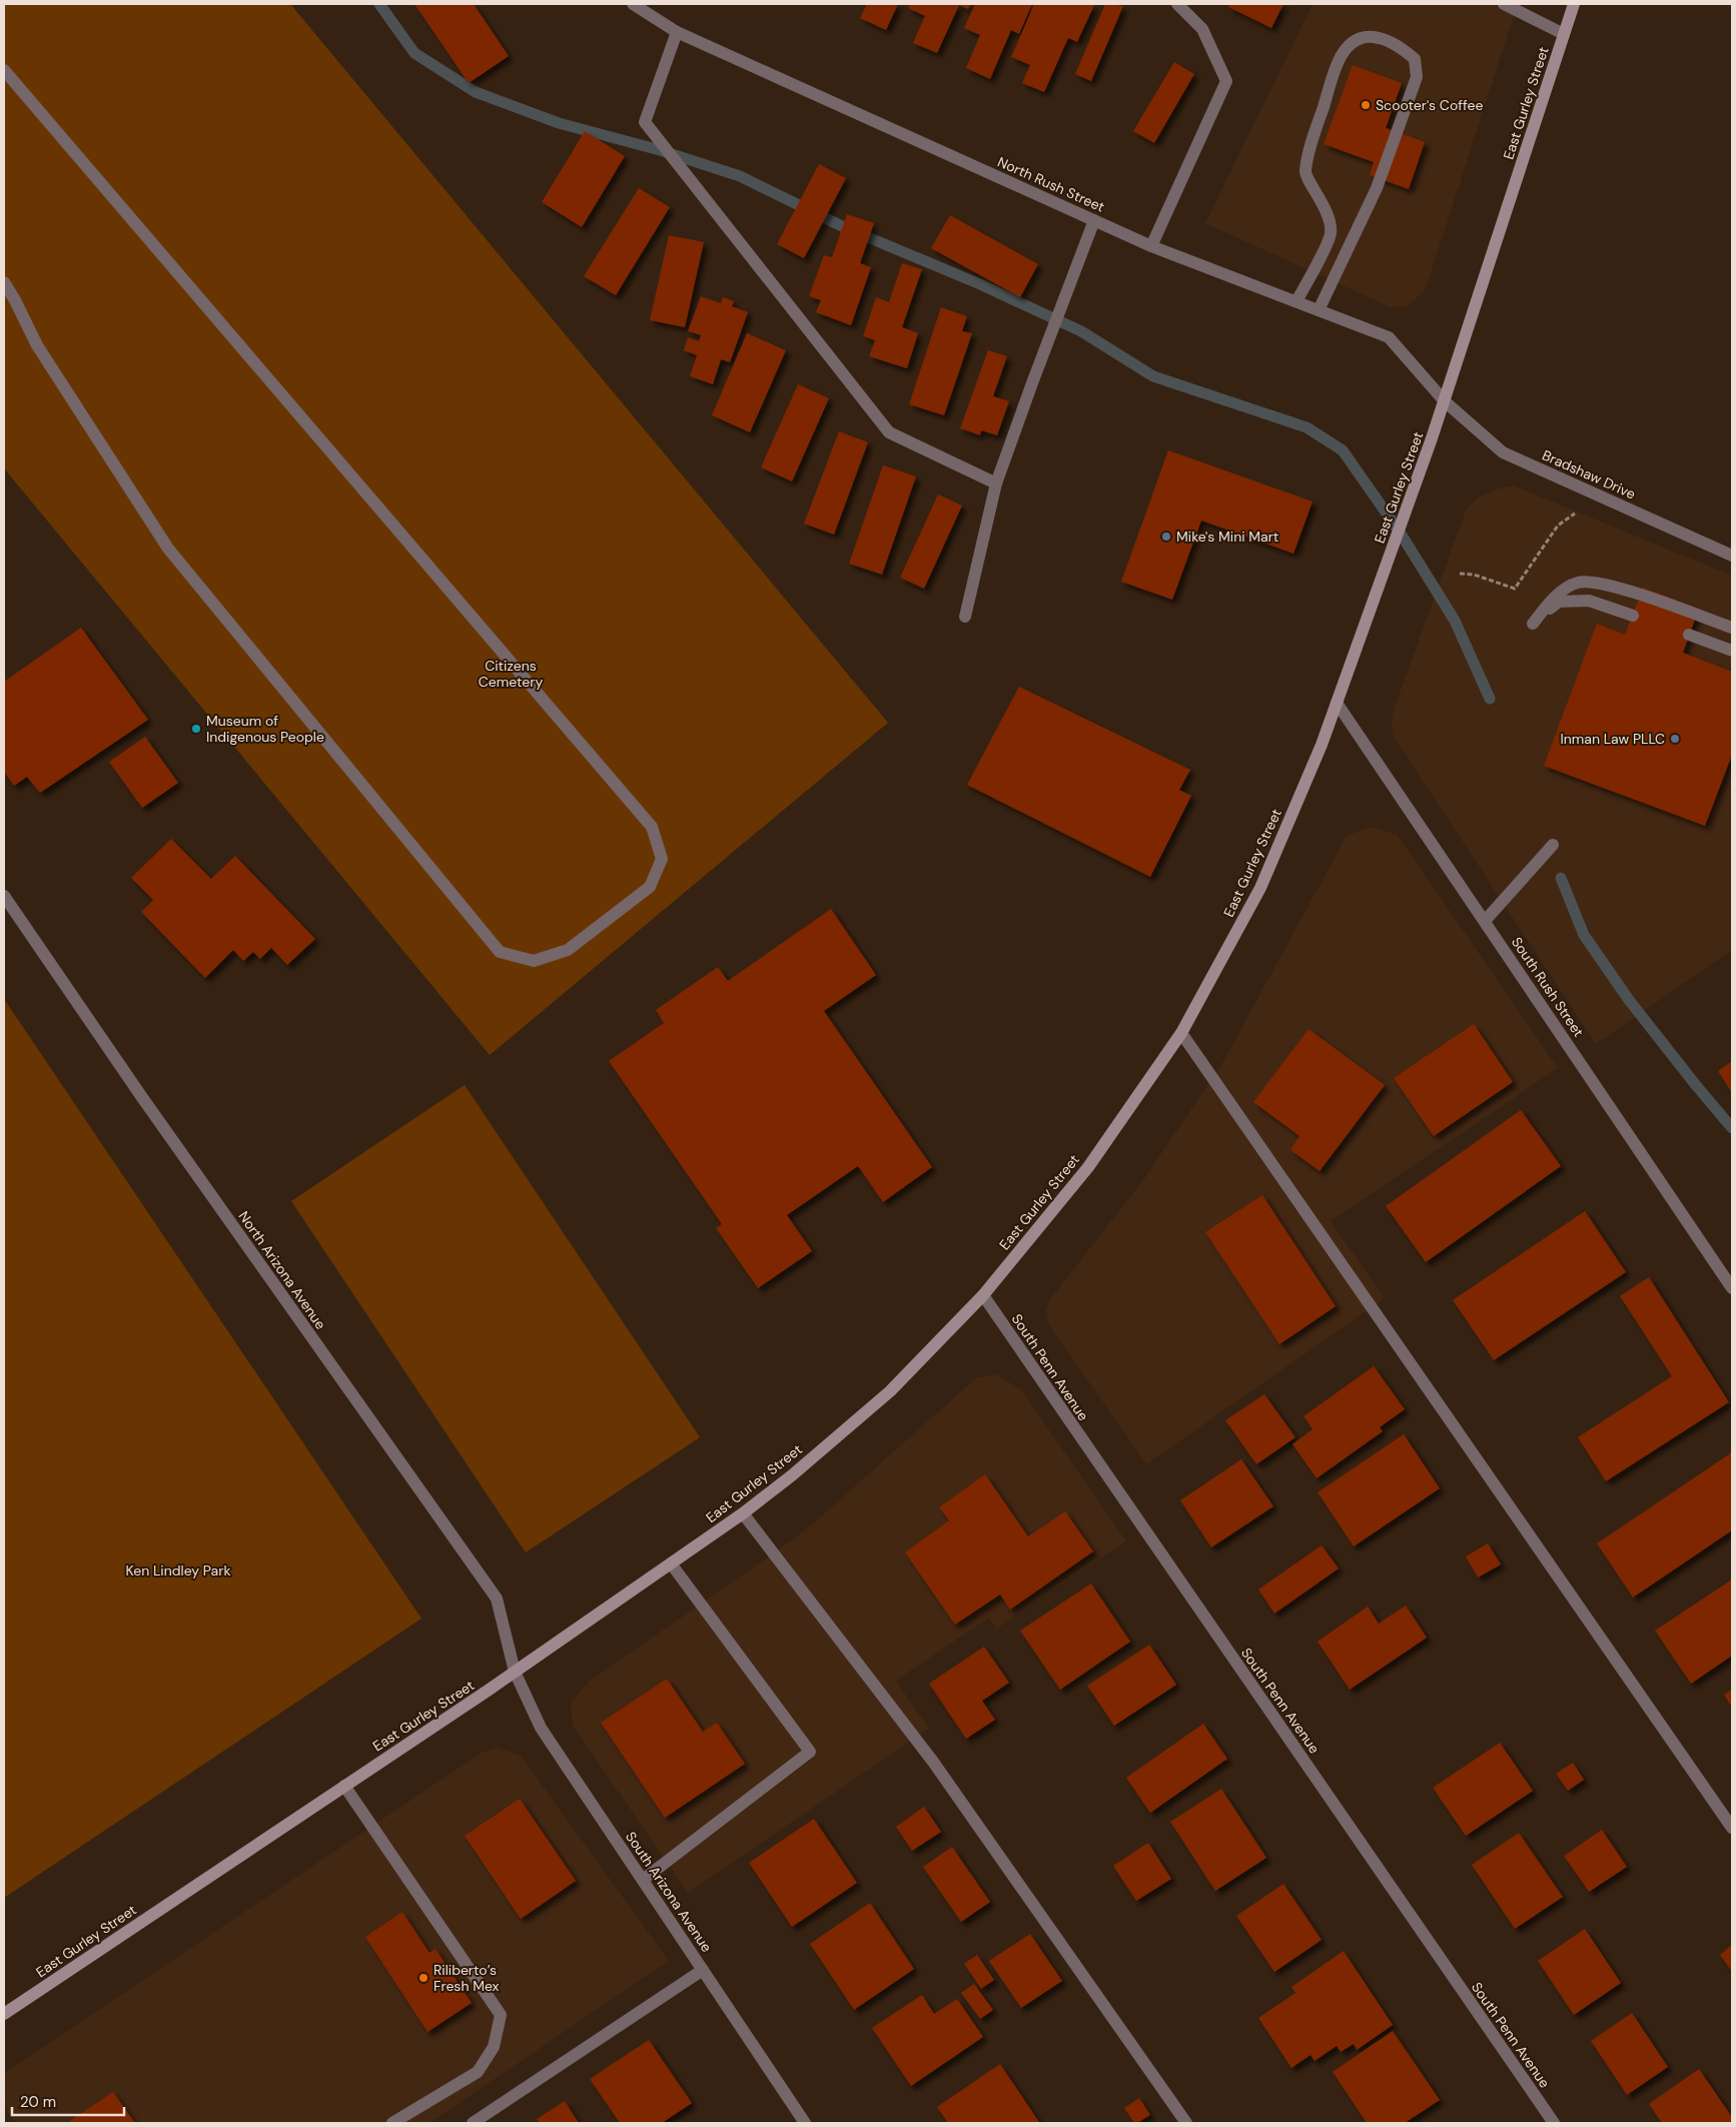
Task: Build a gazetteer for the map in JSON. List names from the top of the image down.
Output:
{
  "streets": {
    "main road": ["East Gurley Street"],
    "street": [
      "North Rush Street",
      "Bradshaw Drive",
      "South Rush Street",
      "North Arizona Avenue",
      "South Penn Avenue",
      "South Arizona Avenue"
    ]
  },
  "crossings": [
    ["East Gurley Street", "North Rush Street"],
    ["East Gurley Street", "Bradshaw Drive"],
    ["East Gurley Street", "South Rush Street"],
    ["East Gurley Street", "North Arizona Avenue"],
    ["East Gurley Street", "South Penn Avenue"],
    ["East Gurley Street", "South Arizona Avenue"],
    ["North Rush Street", "Bradshaw Drive"],
    ["North Arizona Avenue", "South Arizona Avenue"]
  ],
  "parks": ["Citizens Cemetery", "Ken Lindley Park"],
  "places": [
    "Scooter's Coffee",
    "Mike's Mini Mart",
    "Museum of Indigenous People",
    "Inman Law PLLC",
    "Riliberto’s Fresh Mex"
  ],
  "scale_bar": "20 m"
}
